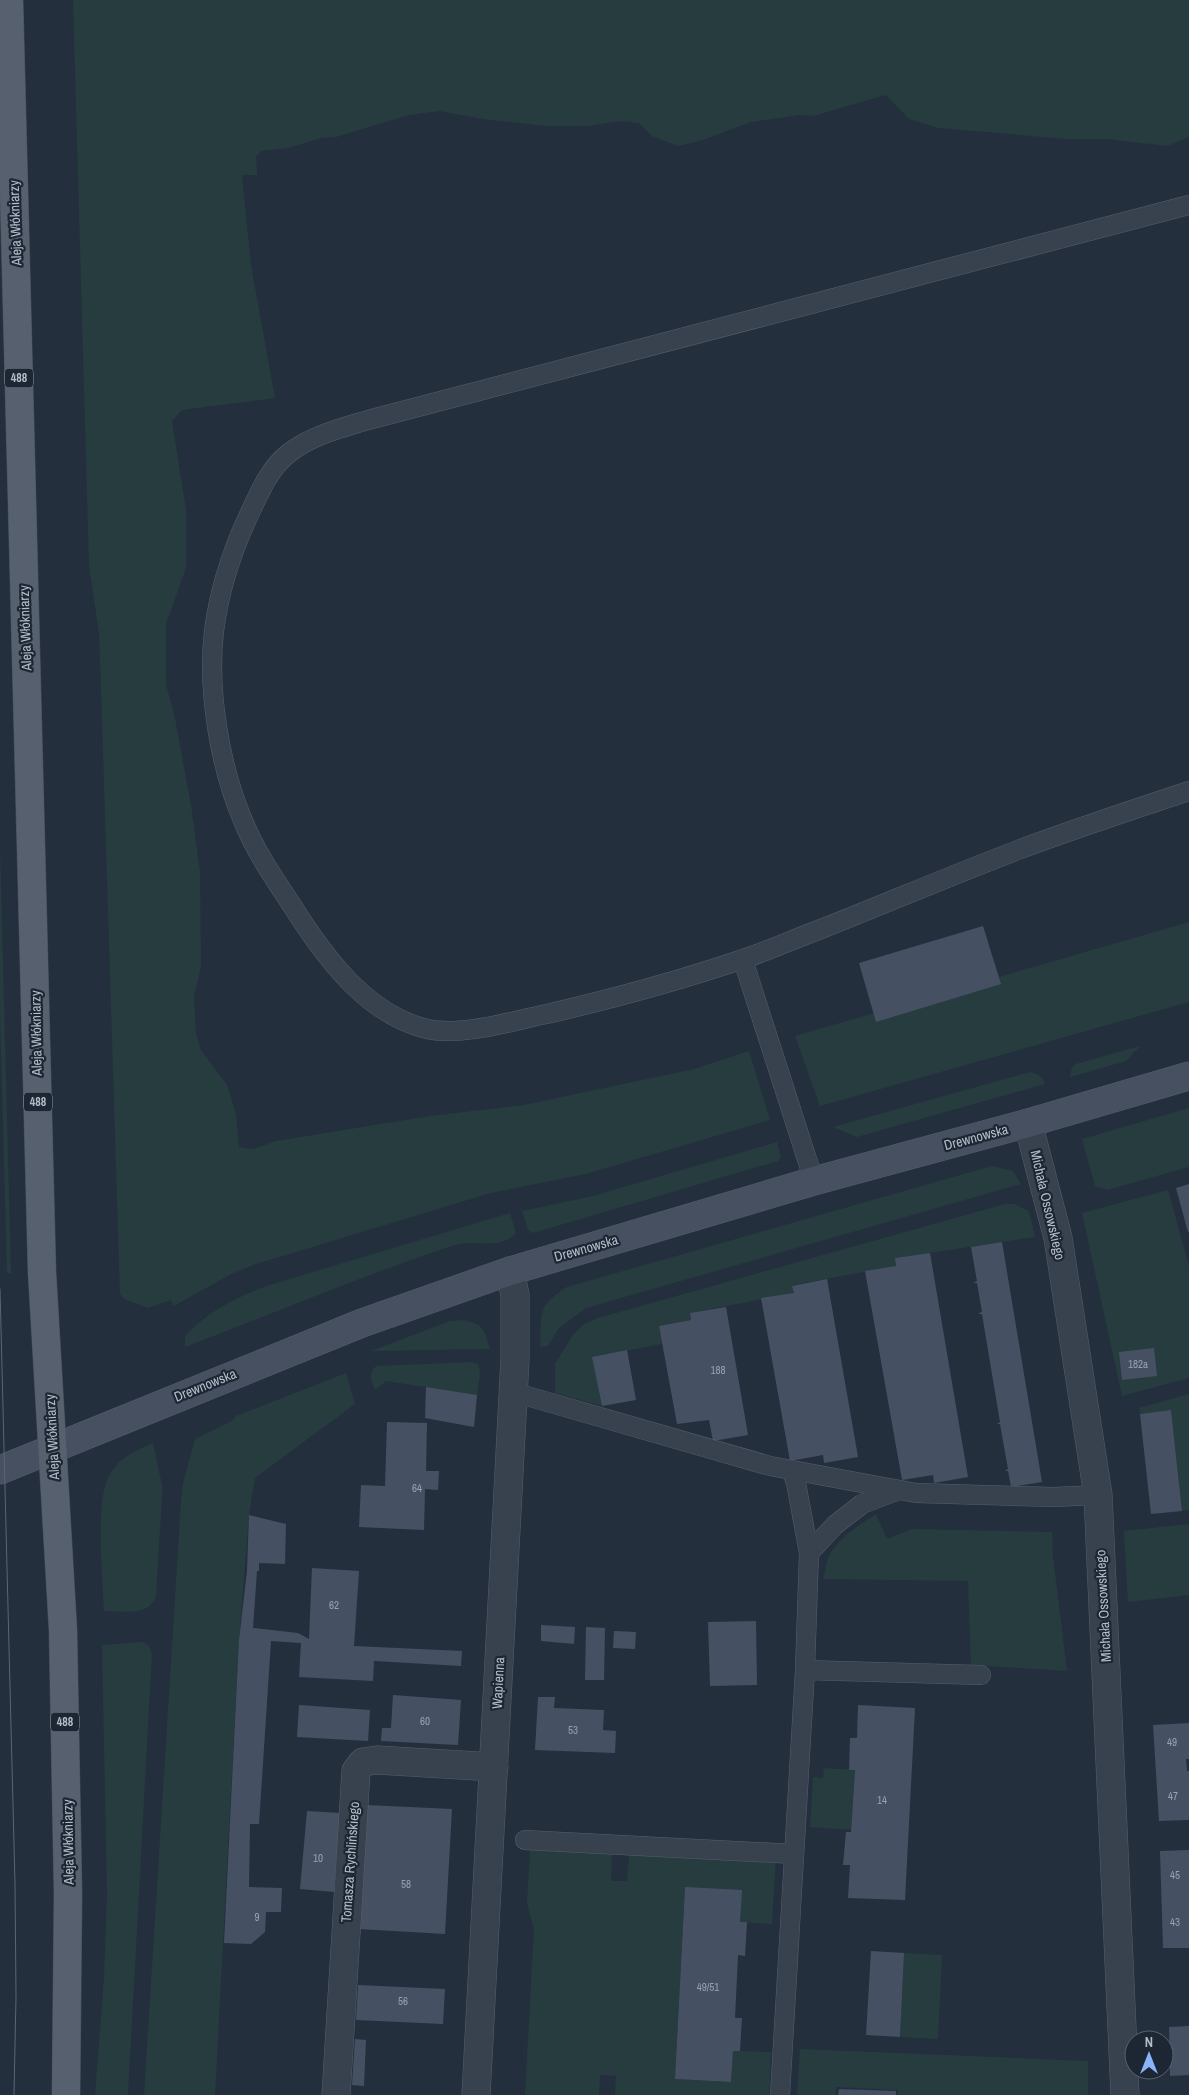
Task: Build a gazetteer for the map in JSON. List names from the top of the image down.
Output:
{
  "streets": {
    "main road": ["Aleja Włókniarzy", "488", "Drewnowska"],
    "street": ["Michała Ossowskiego", "Wapienna", "Tomasza Rychlińskiego"]
  },
  "crossings": [
    ["Aleja Włókniarzy", "Drewnowska"],
    ["Drewnowska", "Michała Ossowskiego"],
    ["Drewnowska", "Wapienna"],
    ["Wapienna", "Tomasza Rychlińskiego"]
  ],
  "house_numbers": [
    "182a",
    "188",
    "64",
    "62",
    "60",
    "53",
    "49",
    "47",
    "14",
    "10",
    "45",
    "58",
    "9",
    "43",
    "49/51",
    "56"
  ],
  "north": "top"
}
